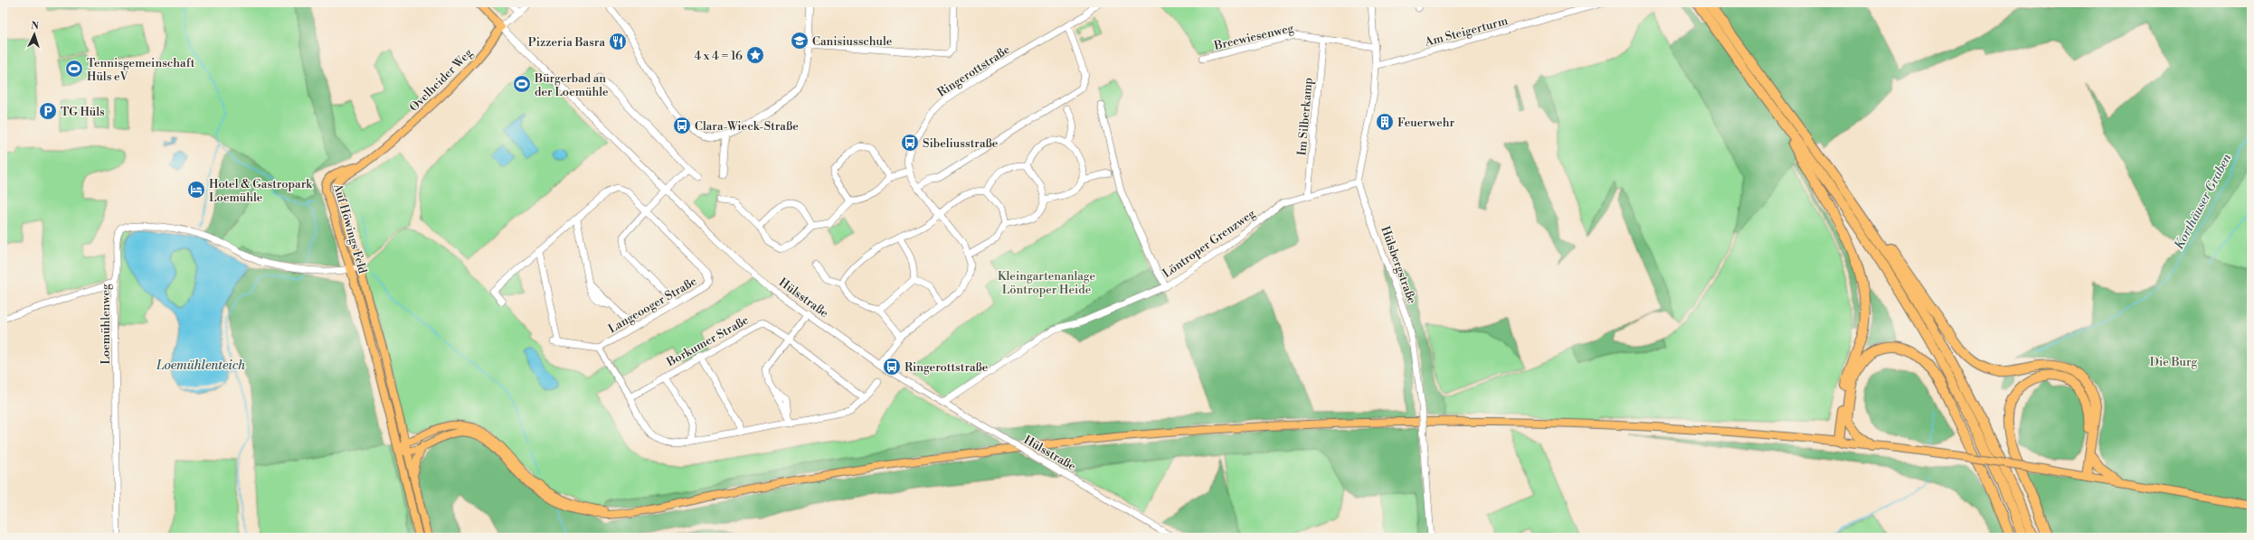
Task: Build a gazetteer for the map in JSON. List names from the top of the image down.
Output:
{
  "streets": {
    "main road": ["Ovelheider Weg", "Auf Höwings Feld", "Hülsstraße"],
    "street": [
      "Am Steigerturm",
      "Breewiesenweg",
      "Ringerottstraße",
      "Im Silberkamp",
      "Löntroper Grenzweg",
      "Hülsbergstraße",
      "Langeooger Straße",
      "Loemühlenweg",
      "Borkumer Straße"
    ]
  },
  "crossings": [
    ["Breewiesenweg", "Im Silberkamp"],
    ["Ovelheider Weg", "Auf Höwings Feld"],
    ["Ovelheider Weg", "Hülsstraße"],
    ["Im Silberkamp", "Löntroper Grenzweg"],
    ["Auf Höwings Feld", "Loemühlenweg"],
    ["Löntroper Grenzweg", "Hülsbergstraße"],
    ["Löntroper Grenzweg", "Hülsstraße"]
  ],
  "water": ["Korthäuser Graben", "Loemühlenteich"],
  "parks": ["Kleingartenanlage Löntroper Heide", "Die Burg"],
  "places": {
    "school or university": ["Canisiusschule"],
    "restaurant": ["Pizzeria Basra"],
    "place": ["4 x 4 = 16"],
    "sports": ["Tennisgemeinschaft Hüls eV", "Bürgerbad an der Loemühle"],
    "parking": ["TG Hüls"],
    "building": ["Feuerwehr"],
    "bus stop": ["Clara-Wieck-Straße", "Sibeliusstraße", "Ringerottstraße"],
    "hotel": ["Hotel & Gastropark Loemühle"]
  },
  "north": "top"
}
